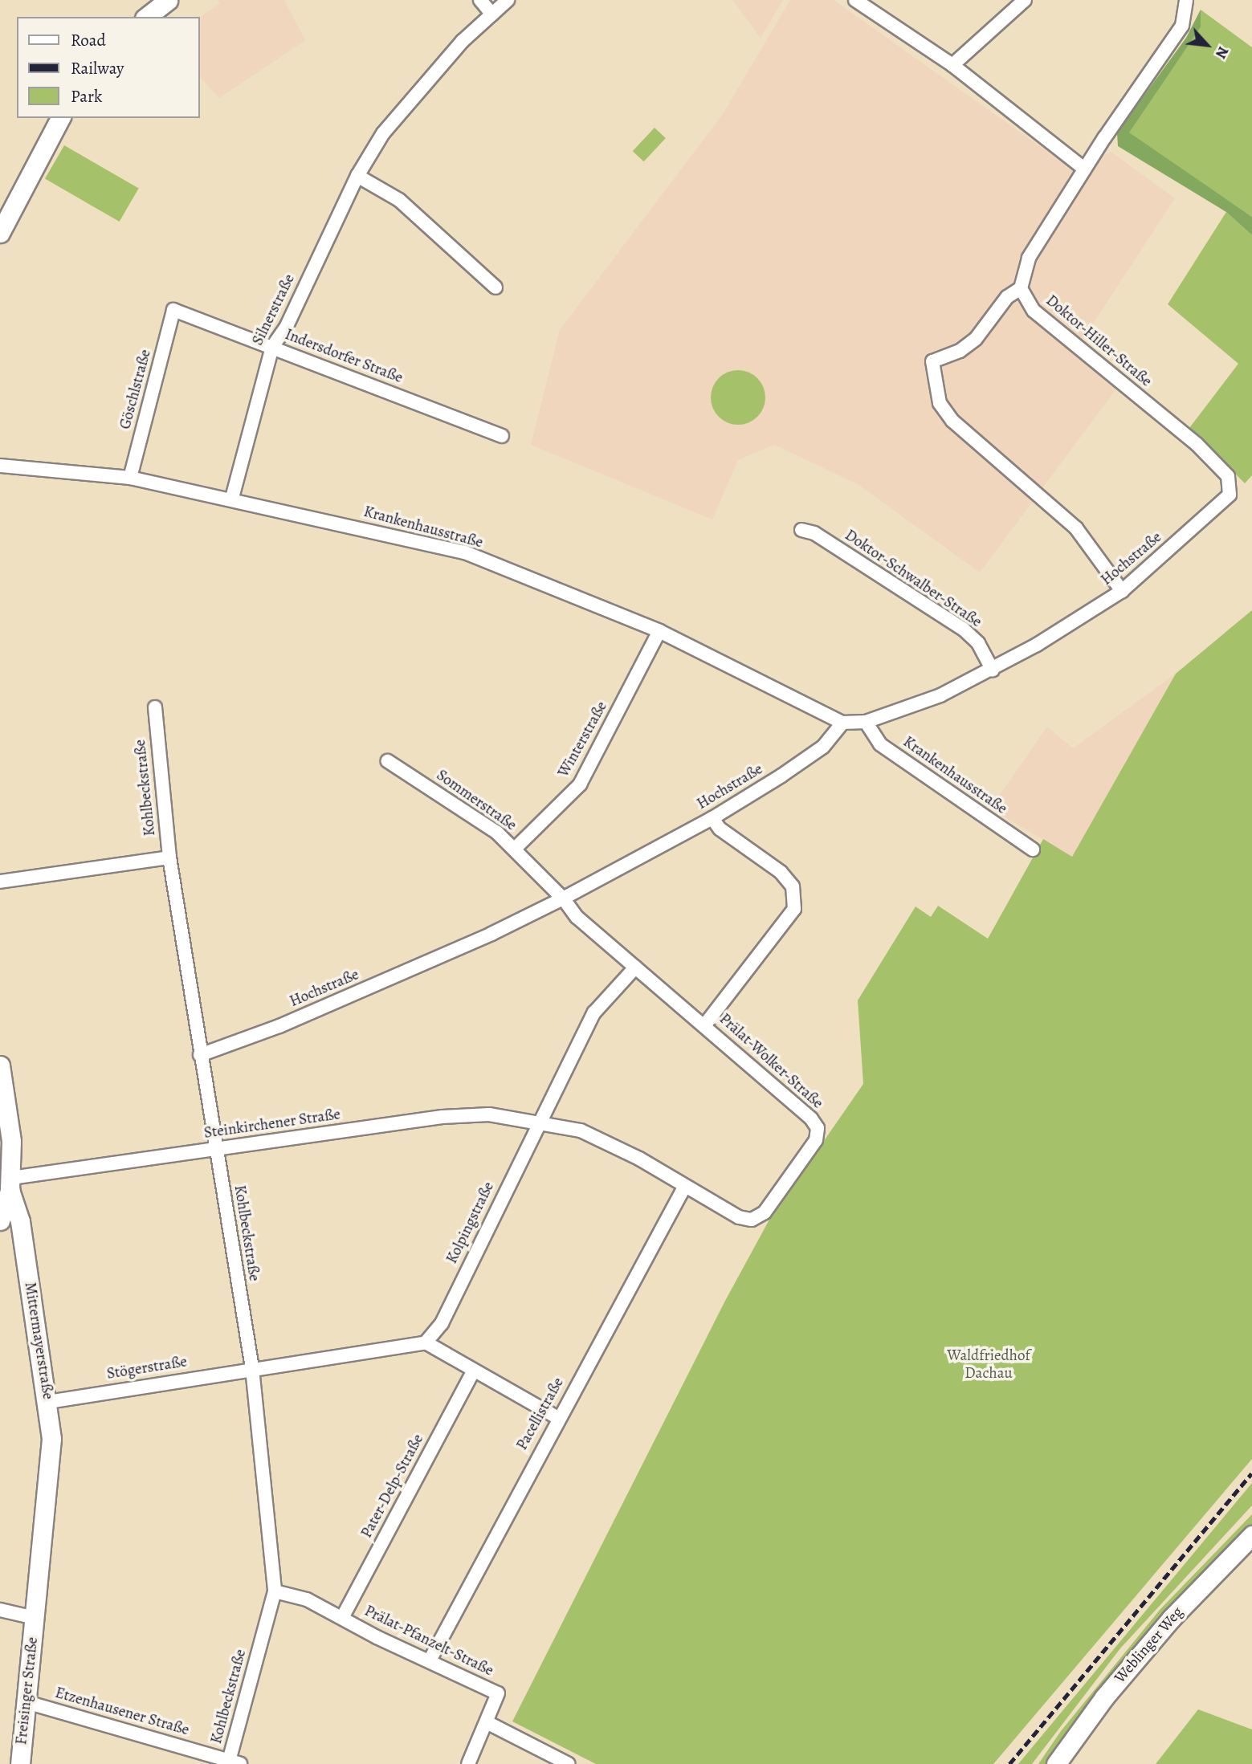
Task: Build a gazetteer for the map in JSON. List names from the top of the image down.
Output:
{
  "streets": {
    "main road": ["Mittermayerstraße", "Weblinger Weg", "Freisinger Straße"],
    "street": [
      "Silnerstraße",
      "Doktor-Hiller-Straße",
      "Indersdorfer Straße",
      "Göschlstraße",
      "Krankenhausstraße",
      "Hochstraße",
      "Doktor-Schwalber-Straße",
      "Winterstraße",
      "Kohlbeckstraße",
      "Sommerstraße",
      "Prälat-Wolker-Straße",
      "Steinkirchener Straße",
      "Kolpingstraße",
      "Stögerstraße",
      "Pacellistraße",
      "Pater-Delp-Straße",
      "Prälat-Pfanzelt-Straße",
      "Etzenhausener Straße"
    ]
  },
  "crossings": [
    ["Silnerstraße", "Indersdorfer Straße"],
    ["Silnerstraße", "Krankenhausstraße"],
    ["Doktor-Hiller-Straße", "Hochstraße"],
    ["Indersdorfer Straße", "Göschlstraße"],
    ["Göschlstraße", "Krankenhausstraße"],
    ["Krankenhausstraße", "Hochstraße"],
    ["Krankenhausstraße", "Winterstraße"],
    ["Hochstraße", "Doktor-Schwalber-Straße"],
    ["Hochstraße", "Kohlbeckstraße"],
    ["Hochstraße", "Sommerstraße"],
    ["Hochstraße", "Prälat-Wolker-Straße"],
    ["Winterstraße", "Sommerstraße"],
    ["Kohlbeckstraße", "Steinkirchener Straße"],
    ["Kohlbeckstraße", "Stögerstraße"],
    ["Kohlbeckstraße", "Prälat-Pfanzelt-Straße"],
    ["Kohlbeckstraße", "Etzenhausener Straße"],
    ["Sommerstraße", "Prälat-Wolker-Straße"],
    ["Prälat-Wolker-Straße", "Steinkirchener Straße"],
    ["Prälat-Wolker-Straße", "Kolpingstraße"],
    ["Prälat-Wolker-Straße", "Pacellistraße"],
    ["Steinkirchener Straße", "Kolpingstraße"],
    ["Steinkirchener Straße", "Mittermayerstraße"],
    ["Mittermayerstraße", "Stögerstraße"],
    ["Mittermayerstraße", "Freisinger Straße"],
    ["Pacellistraße", "Prälat-Pfanzelt-Straße"],
    ["Pater-Delp-Straße", "Prälat-Pfanzelt-Straße"],
    ["Freisinger Straße", "Etzenhausener Straße"]
  ],
  "parks": ["Waldfriedhof Dachau"],
  "legend": ["Road", "Railway", "Park"],
  "north": "bottom right"
}
